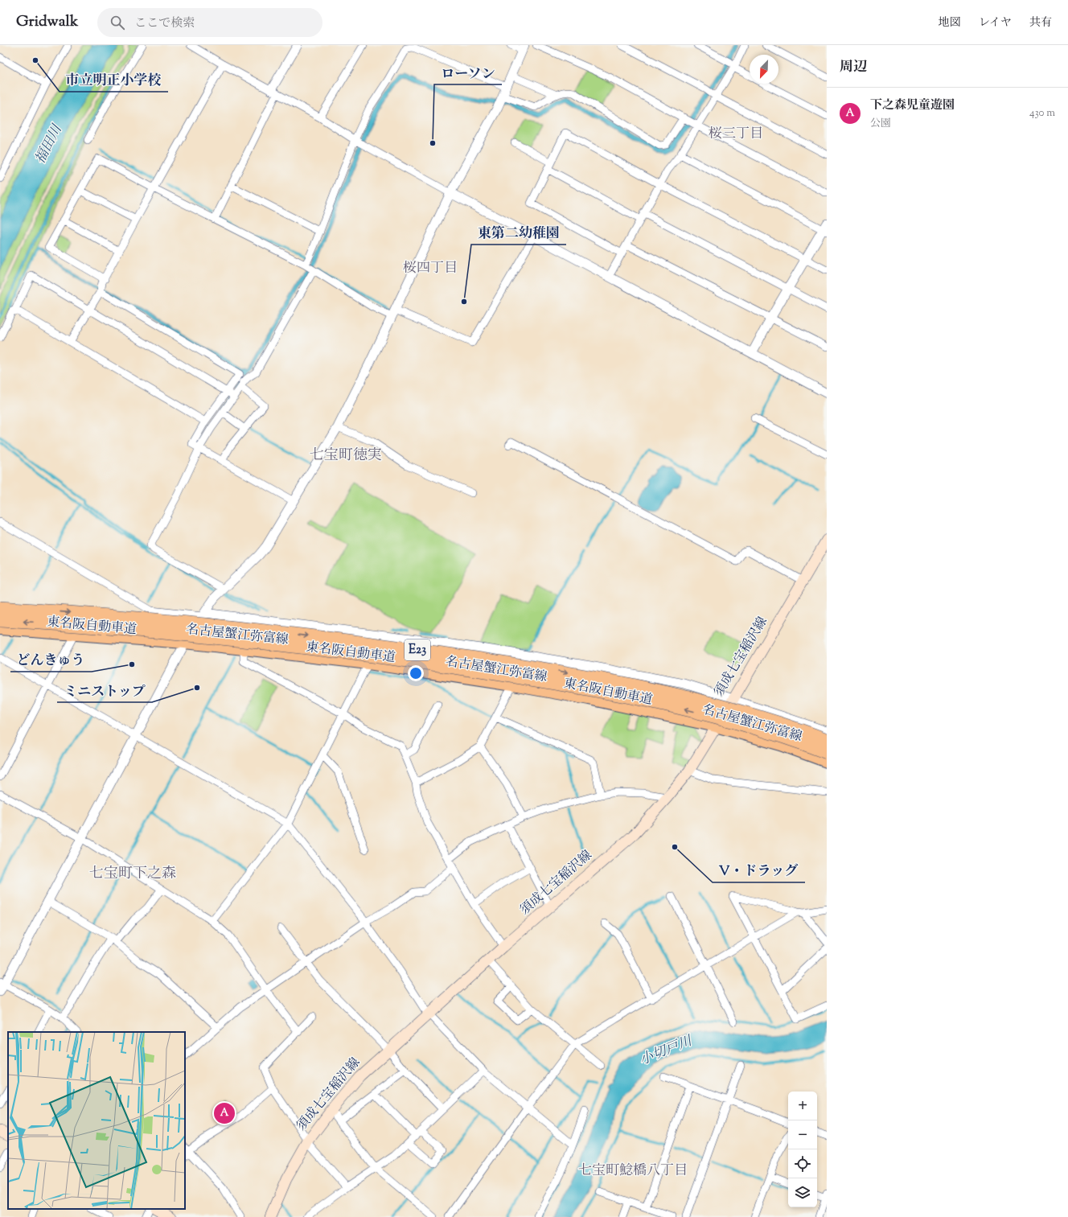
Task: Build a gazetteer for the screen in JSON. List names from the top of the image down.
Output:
{
  "streets": {
    "highway": ["東名阪自動車道", "E23"],
    "main road": ["名古屋蟹江弥富線", "須成七宝稲沢線"]
  },
  "crossings": [
    ["名古屋蟹江弥富線", "須成七宝稲沢線"]
  ],
  "districts": [
    "桜三丁目",
    "桜四丁目",
    "七宝町徳実",
    "七宝町下之森",
    "七宝町鯰橋八丁目"
  ],
  "water": ["福田川", "小切戸川"],
  "places": [
    "市立明正小学校",
    "ローソン",
    "東第二幼稚園",
    "どんきゅう",
    "ミニストップ",
    "V・ドラッグ"
  ],
  "north": "bottom left",
  "page": {
    "header": "Gridwalk",
    "search": "ここで検索",
    "nav": ["地図", "レイヤ", "共有"],
    "heading": "周辺",
    "list": [
      {
        "mark": "A",
        "name": "下之森児童遊園",
        "note": "公園",
        "value": "430 m"
      }
    ],
    "map_buttons": ["+", "−"],
    "pins": "A"
  }
}
